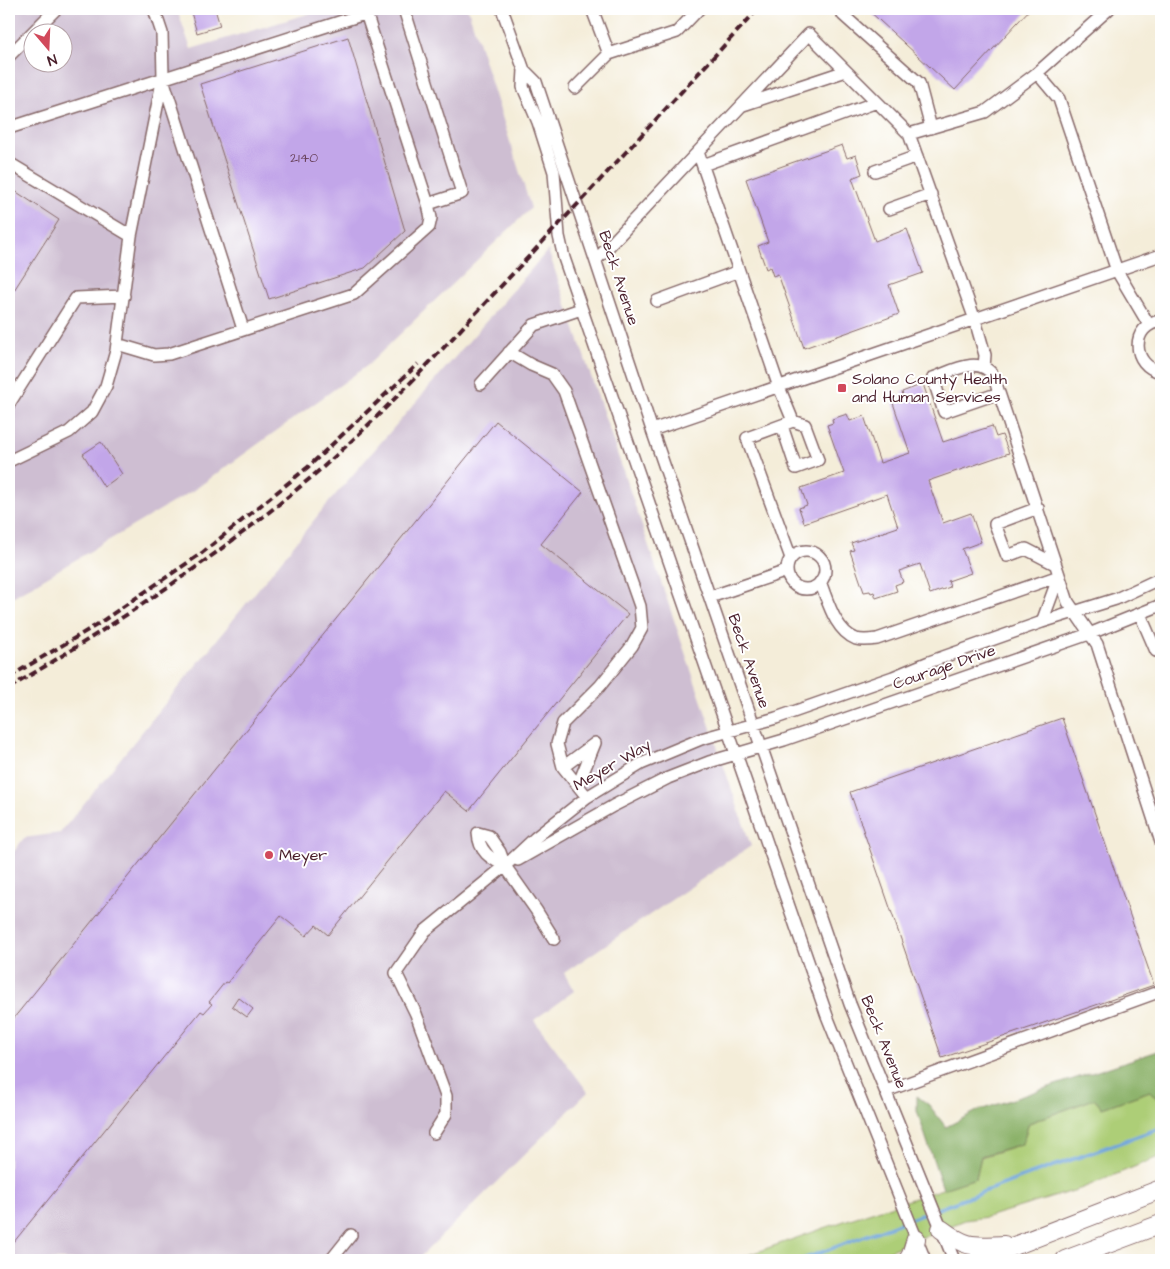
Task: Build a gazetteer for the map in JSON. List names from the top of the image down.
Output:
{
  "streets": {
    "street": ["Beck Avenue", "Courage Drive", "Meyer Way"]
  },
  "crossings": [
    ["Beck Avenue", "Courage Drive"],
    ["Beck Avenue", "Meyer Way"],
    ["Courage Drive", "Meyer Way"]
  ],
  "places": {
    "transit": ["Solano County Health and Human Services"],
    "other": ["Meyer"]
  },
  "house_numbers": ["2140"],
  "north": "bottom"
}
